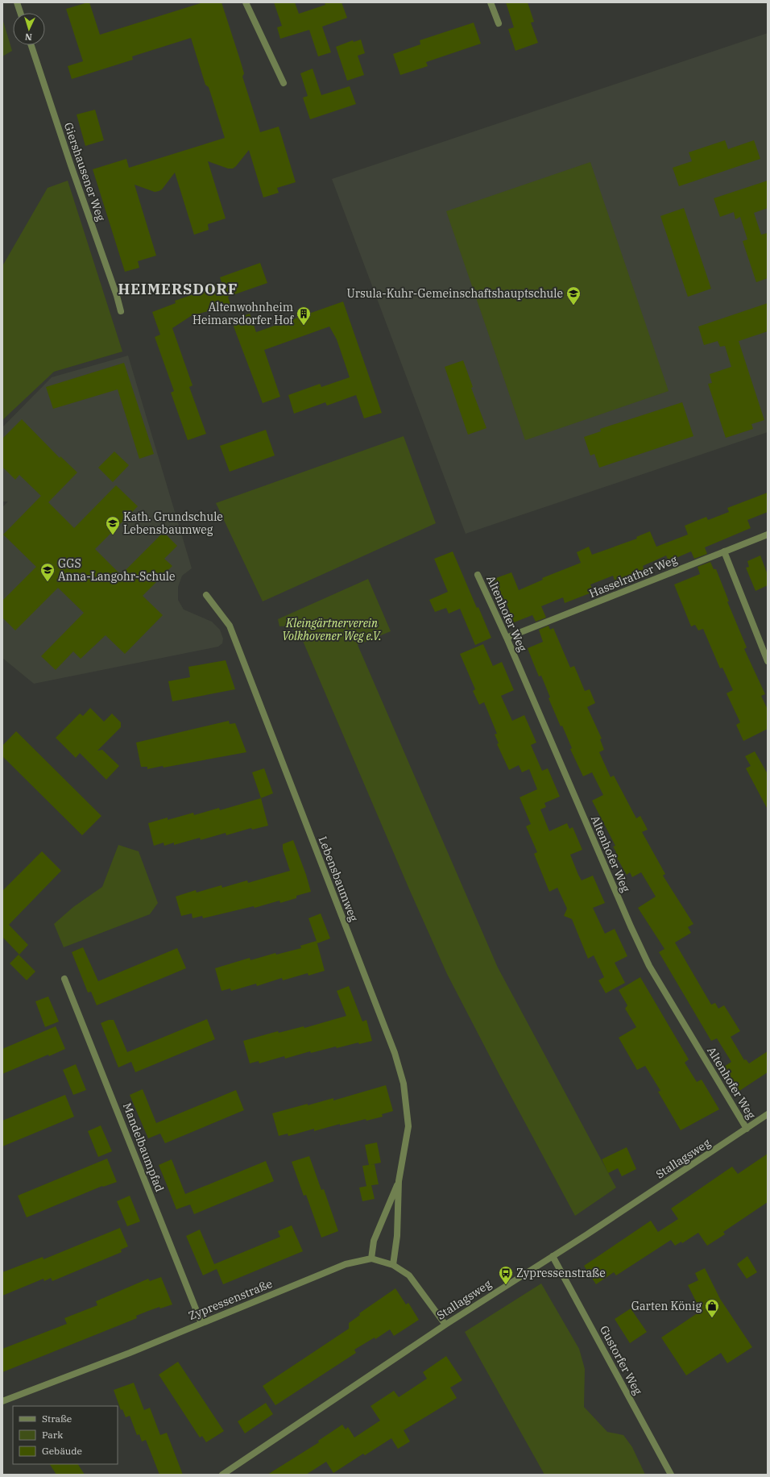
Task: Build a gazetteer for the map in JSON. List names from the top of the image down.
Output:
{
  "streets": {
    "street": [
      "Giershausener Weg",
      "Hasselrather Weg",
      "Altenhofer Weg",
      "Lebensbaumweg",
      "Mandelbaumpfad",
      "Stallagsweg",
      "Zypressenstraße",
      "Gustorfer Weg"
    ]
  },
  "crossings": [
    ["Hasselrather Weg", "Altenhofer Weg"],
    ["Altenhofer Weg", "Stallagsweg"],
    ["Lebensbaumweg", "Zypressenstraße"],
    ["Mandelbaumpfad", "Zypressenstraße"],
    ["Stallagsweg", "Gustorfer Weg"]
  ],
  "districts": ["HEIMERSDORF"],
  "parks": ["Kleingärtnerverein Volkhovener Weg e.V."],
  "places": {
    "school or university": ["Ursula-Kuhr-Gemeinschaftshauptschule", "Kath. Grundschule Lebensbaumweg", "GGS Anna-Langohr-Schule"],
    "building": ["Altenwohnheim Heimarsdorfer Hof"],
    "bus stop": ["Zypressenstraße"],
    "shop": ["Garten König"]
  },
  "legend": ["Straße", "Park", "Gebäude"],
  "north": "bottom"
}
